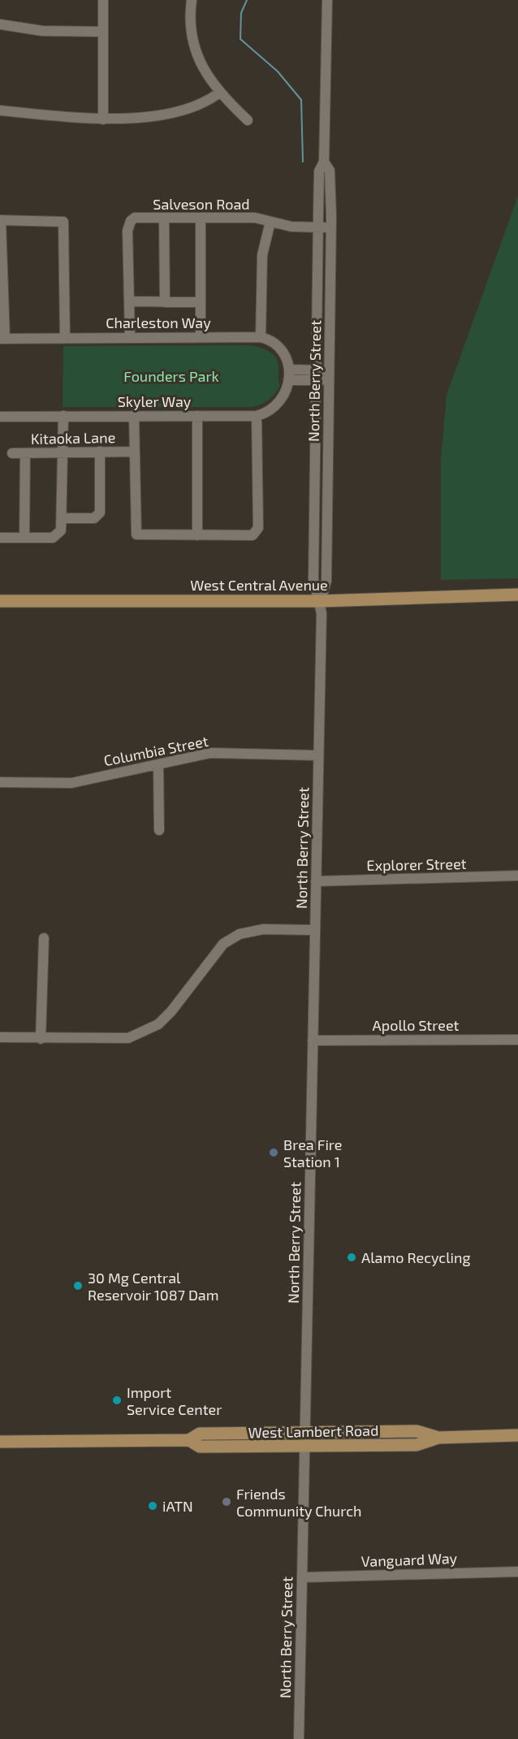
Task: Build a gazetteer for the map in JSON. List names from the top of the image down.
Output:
{
  "streets": {
    "main road": ["West Central Avenue", "West Lambert Road"],
    "street": [
      "Salveson Road",
      "Charleston Way",
      "North Berry Street",
      "Skyler Way",
      "Kitaoka Lane",
      "Columbia Street",
      "Explorer Street",
      "Apollo Street",
      "Vanguard Way"
    ]
  },
  "crossings": [
    ["Salveson Road", "North Berry Street"],
    ["North Berry Street", "West Central Avenue"],
    ["North Berry Street", "Columbia Street"],
    ["North Berry Street", "Explorer Street"],
    ["North Berry Street", "Apollo Street"],
    ["North Berry Street", "West Lambert Road"],
    ["North Berry Street", "Vanguard Way"]
  ],
  "parks": ["Founders Park"],
  "places": [
    "Brea Fire Station 1",
    "Alamo Recycling",
    "30 Mg Central Reservoir 1087 Dam",
    "Import Service Center",
    "Friends Community Church",
    "iATN"
  ]
}
